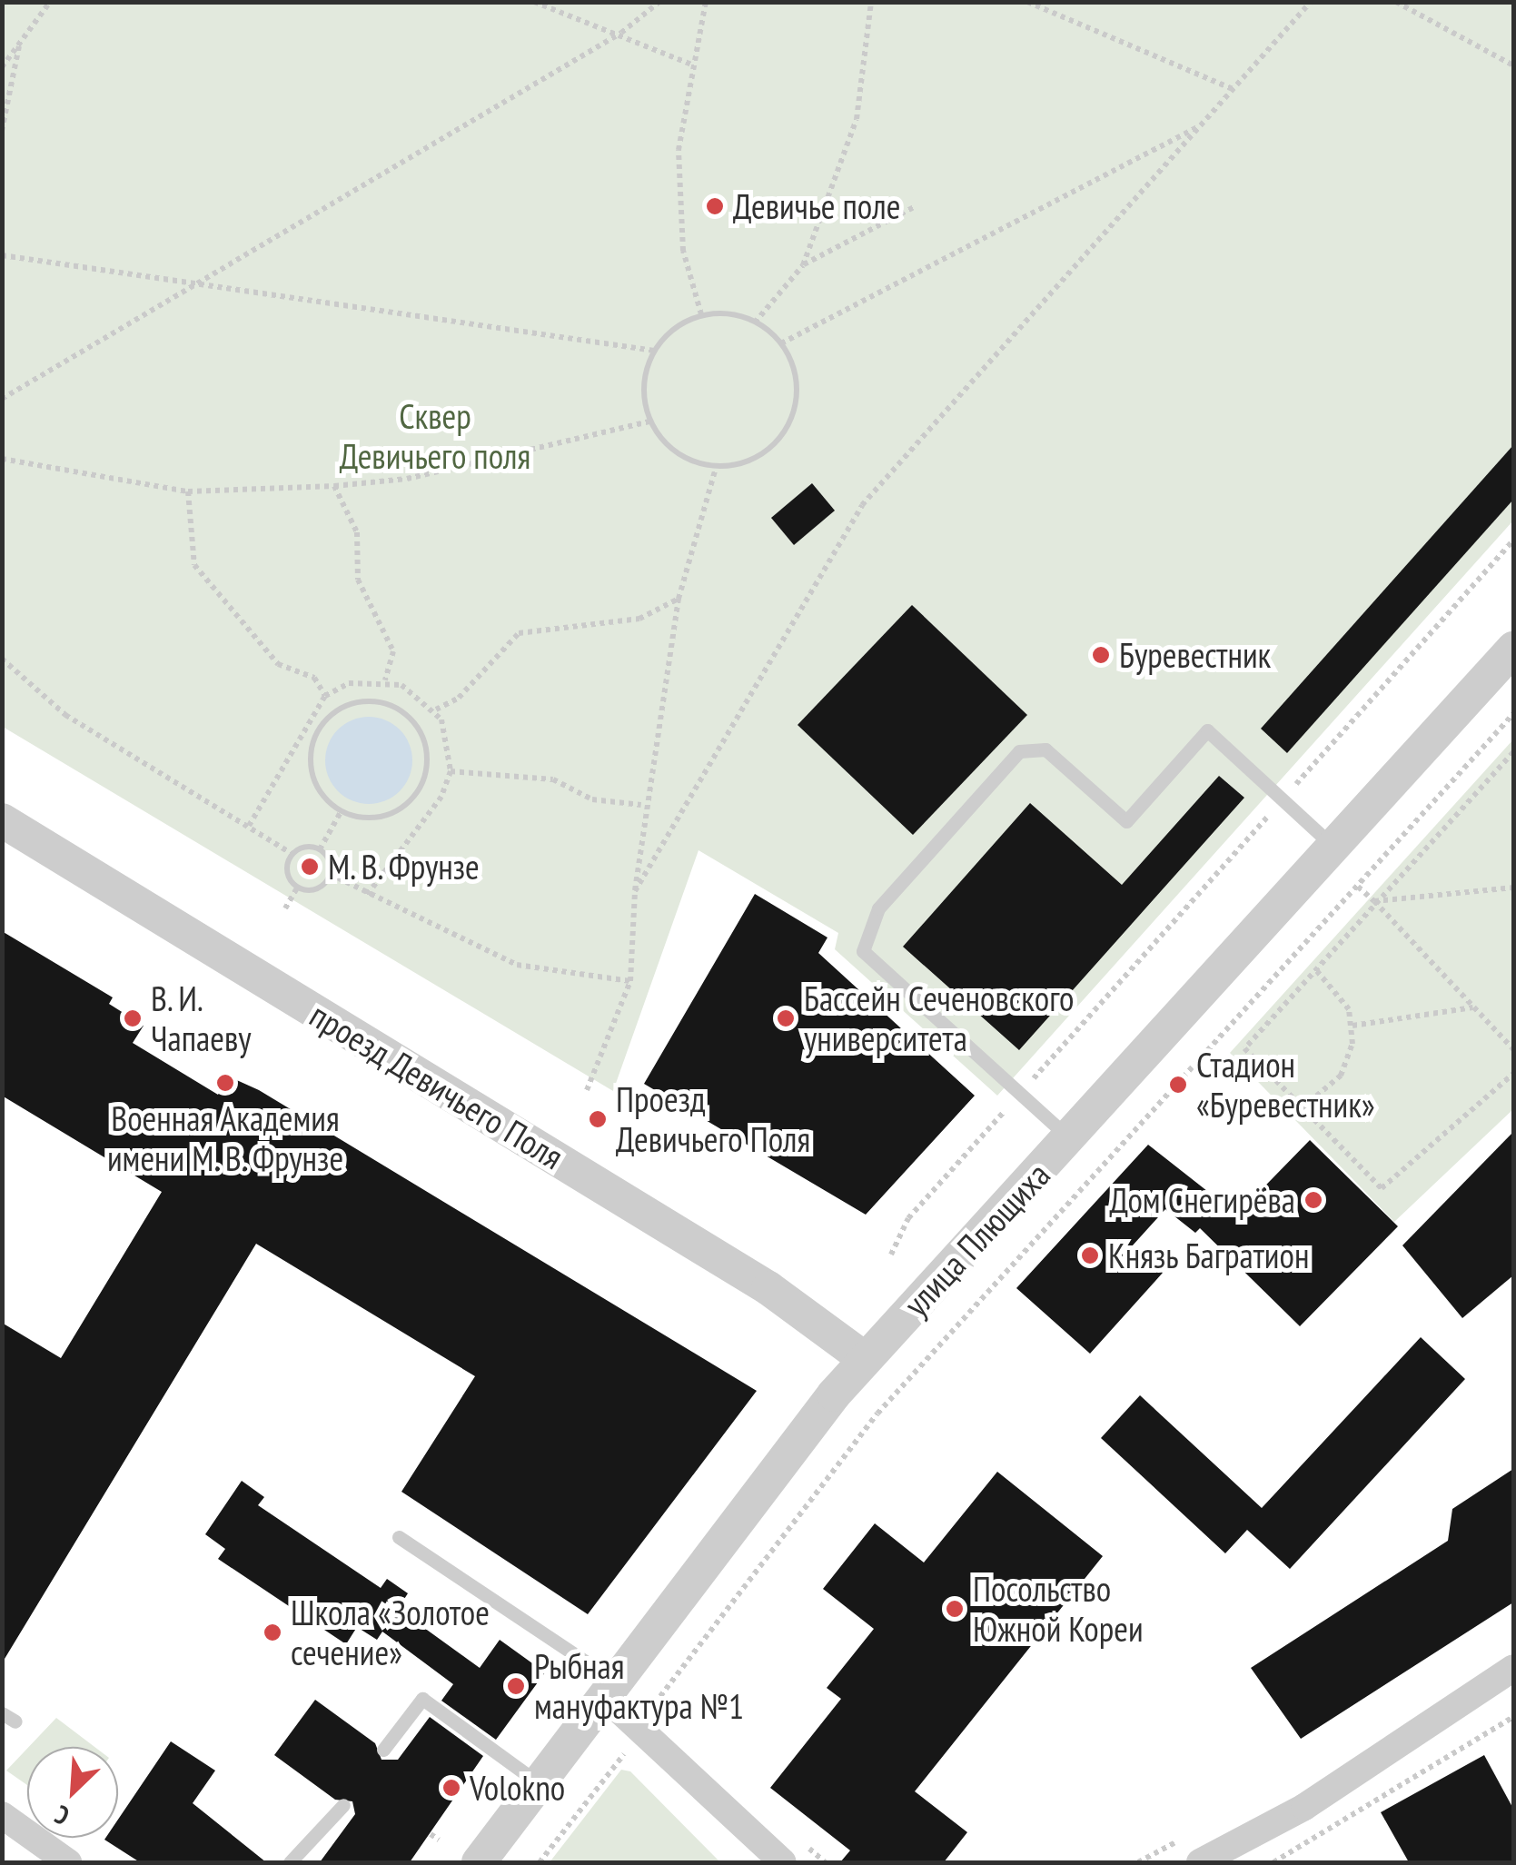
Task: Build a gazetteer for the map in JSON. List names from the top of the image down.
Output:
{
  "streets": {
    "street": ["проезд Девичьего Поля", "улица Плющиха"]
  },
  "crossings": [
    ["проезд Девичьего Поля", "улица Плющиха"]
  ],
  "parks": ["Сквер Девичьего поля"],
  "places": [
    "Девичье поле",
    "Буревестник",
    "М. В. Фрунзе",
    "В. И. Чапаеву",
    "Бассейн Сеченовского университета",
    "Военная Академия имени М. В. Фрунзе",
    "Стадион «Буревестник»",
    "Проезд Девичьего Поля",
    "Дом Снегирёва",
    "Князь Багратион",
    "Посольство Южной Кореи",
    "Школа «Золотое сечение»",
    "Рыбная мануфактура №1",
    "Volokno"
  ],
  "north": "bottom left"
}
